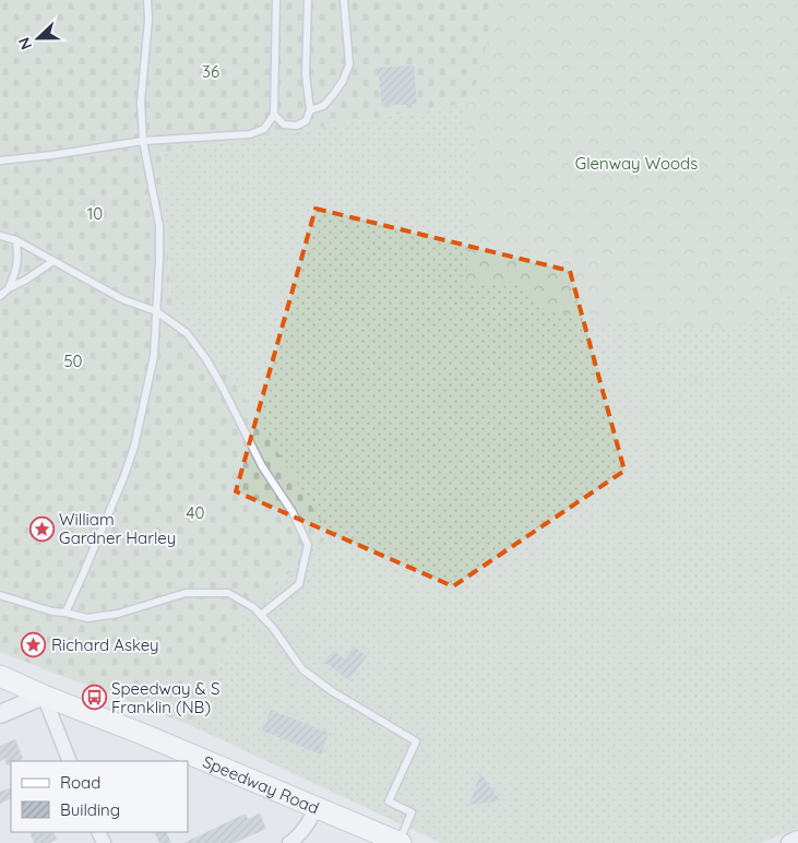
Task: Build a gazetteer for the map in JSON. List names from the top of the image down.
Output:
{
  "streets": {
    "main road": ["Speedway Road"]
  },
  "parks": [
    "36",
    "Glenway Woods",
    "10",
    "50",
    "40"
  ],
  "places": {
    "place": ["William Gardner Harley", "Richard Askey"],
    "bus stop": ["Speedway & S Franklin (NB)"]
  },
  "legend": ["Road", "Building"],
  "north": "left"
}
